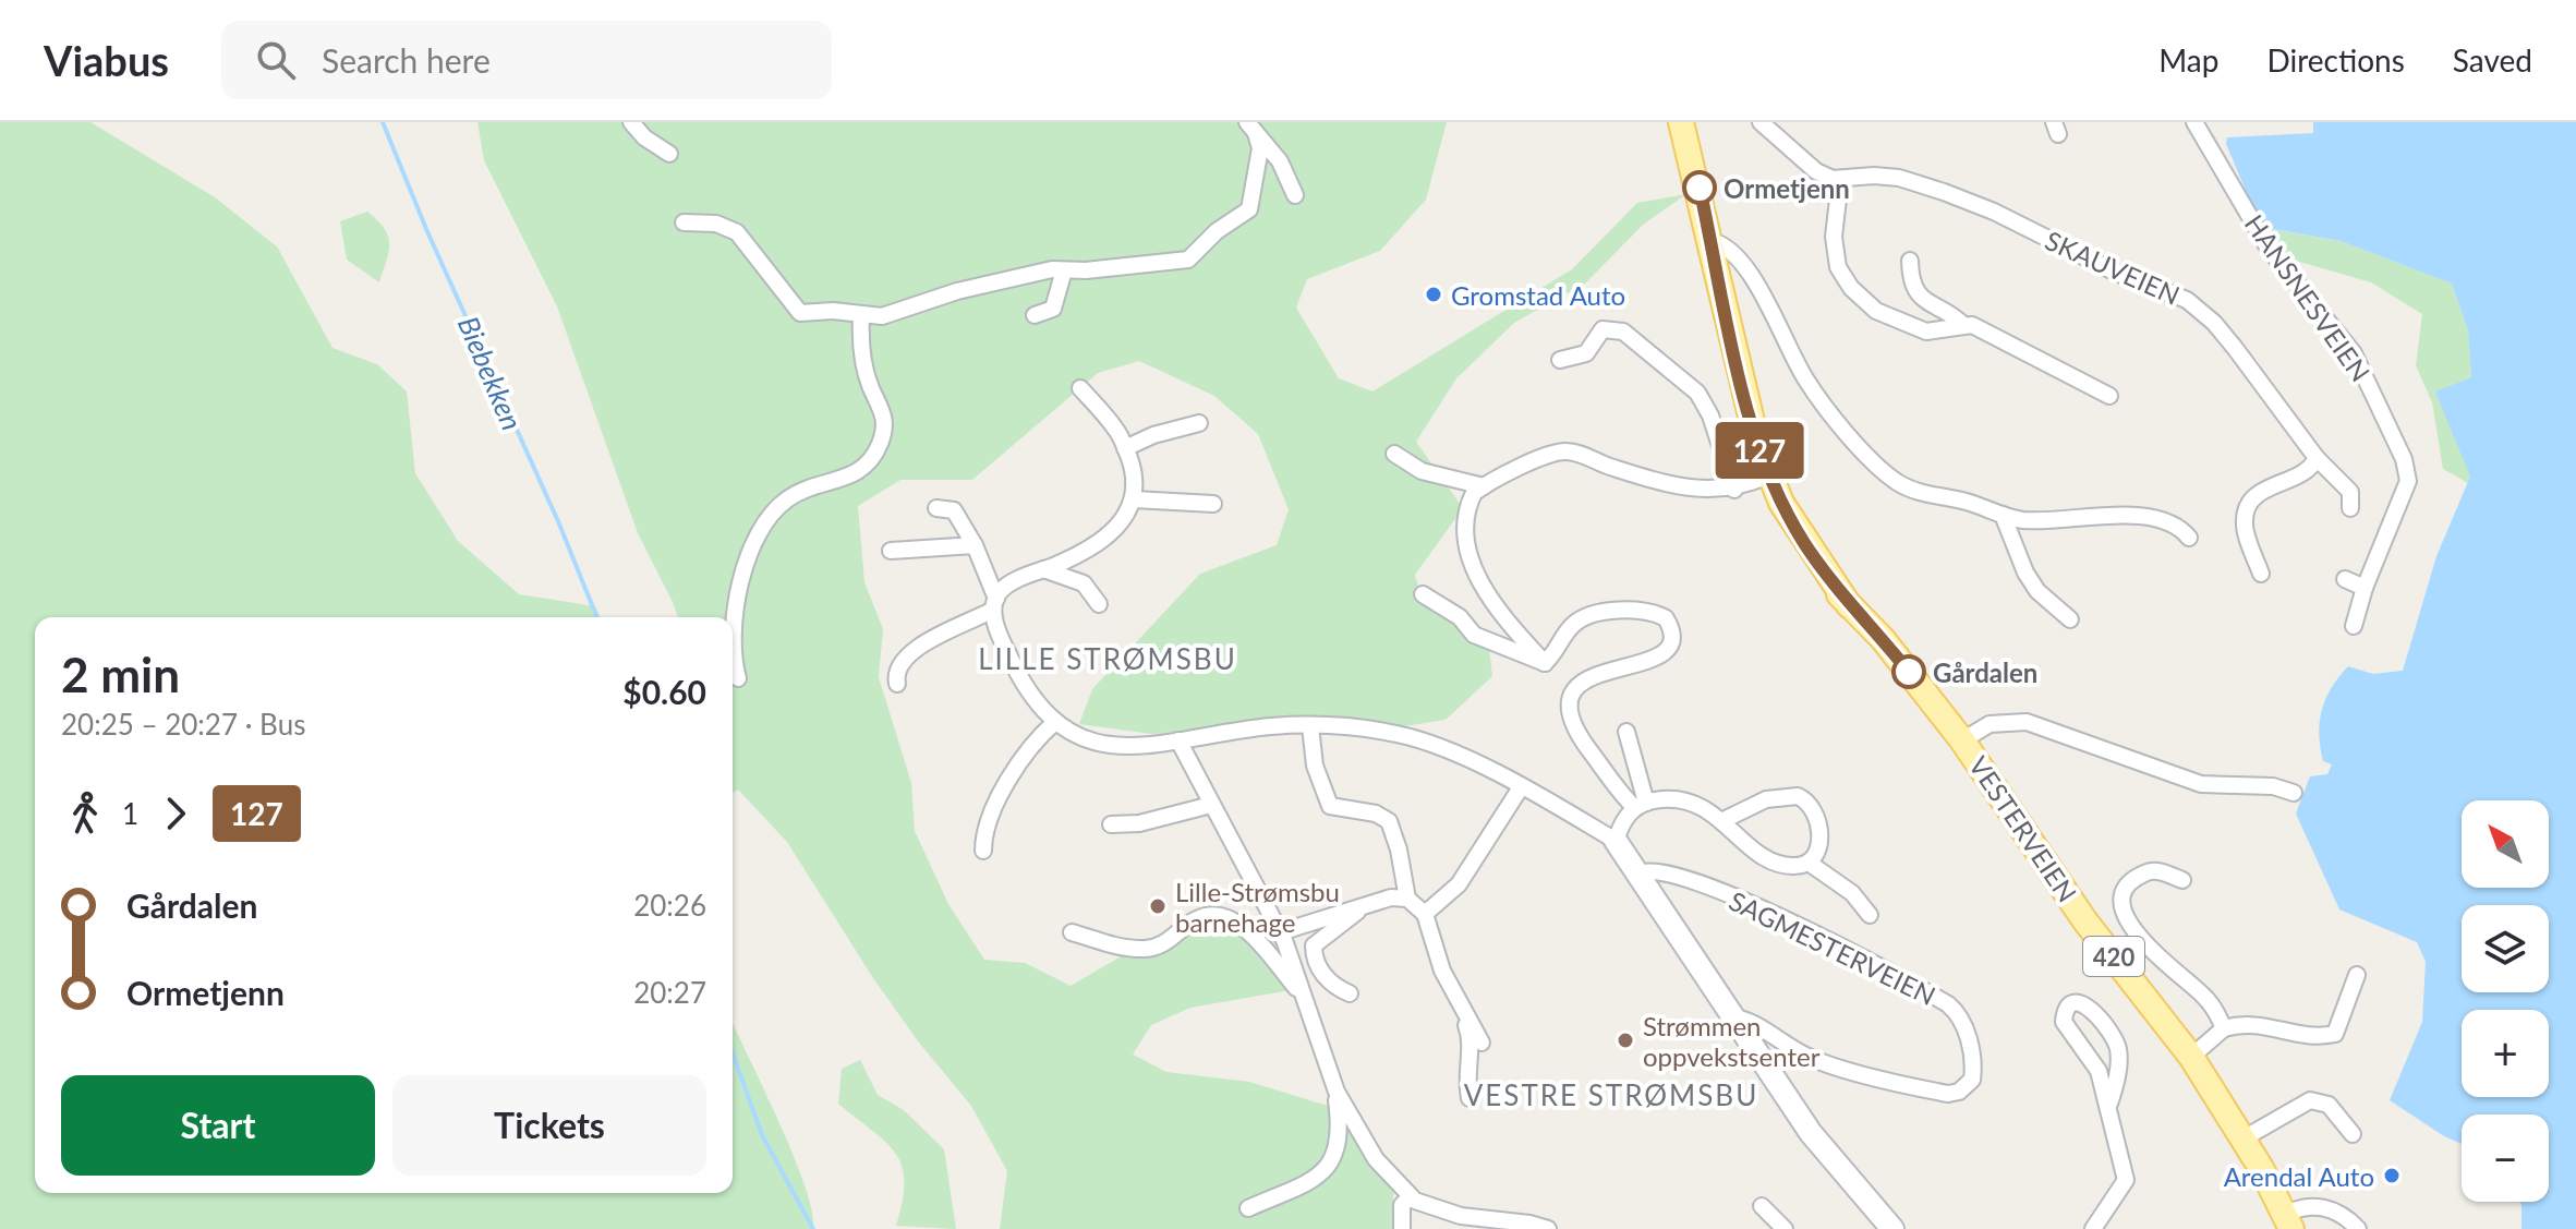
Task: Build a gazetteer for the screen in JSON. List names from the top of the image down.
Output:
{
  "streets": {
    "main road": ["VESTERVEIEN", "420"],
    "street": ["SKAUVEIEN", "HANSNESVEIEN", "SAGMESTERVEIEN"]
  },
  "districts": ["LILLE STRØMSBU", "VESTRE STRØMSBU"],
  "water": ["Biebekken"],
  "places": [
    "Ormetjenn",
    "Gromstad Auto",
    "Gårdalen",
    "Lille-Strømsbu barnehage",
    "Strømmen oppvekstsenter",
    "Arendal Auto"
  ],
  "lines": ["bus line 127"],
  "north": "top left",
  "page": {
    "header": "Viabus",
    "search": "Search here",
    "nav": ["Map", "Directions", "Saved"],
    "on_map": "127",
    "heading": ["2 min", "20:25 – 20:27 · Bus", "$0.60"],
    "legs": ["1", "127"],
    "map_buttons": ["+", "−"],
    "list": [
      {
        "name": "Gårdalen",
        "value": "20:26"
      },
      {
        "name": "Ormetjenn",
        "value": "20:27"
      }
    ],
    "buttons": ["Start", "Tickets"]
  }
}
